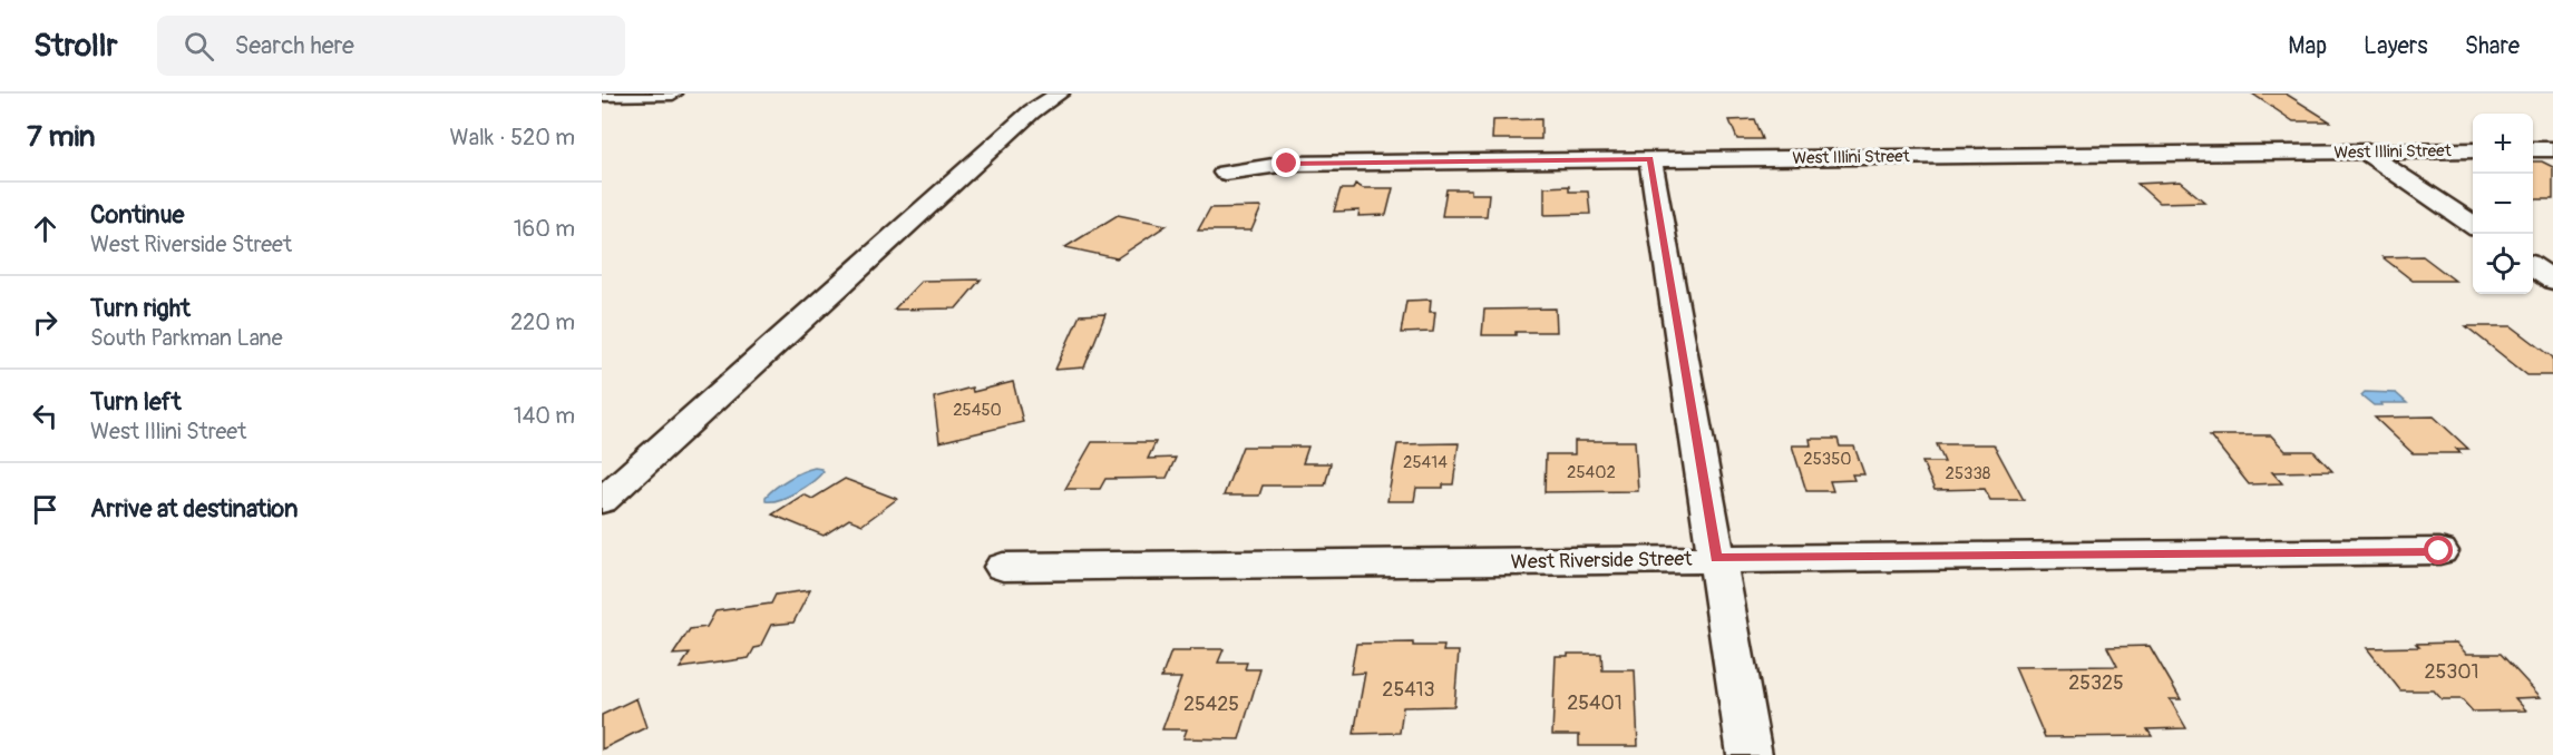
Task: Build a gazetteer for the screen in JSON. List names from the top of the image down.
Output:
{
  "streets": {
    "street": ["West Illini Street", "West Riverside Street"]
  },
  "house_numbers": [
    "25450",
    "25350",
    "25414",
    "25402",
    "25338",
    "25301",
    "25325",
    "25413",
    "25401",
    "25425"
  ],
  "page": {
    "header": "Strollr",
    "search": "Search here",
    "nav": ["Map", "Layers", "Share"],
    "heading": ["7 min", "Walk · 520 m"],
    "map_buttons": ["+", "−"],
    "list": [
      ["Continue", "West Riverside Street", "160 m"],
      ["Turn right", "South Parkman Lane", "220 m"],
      ["Turn left", "West Illini Street", "140 m"],
      "Arrive at destination"
    ]
  }
}
